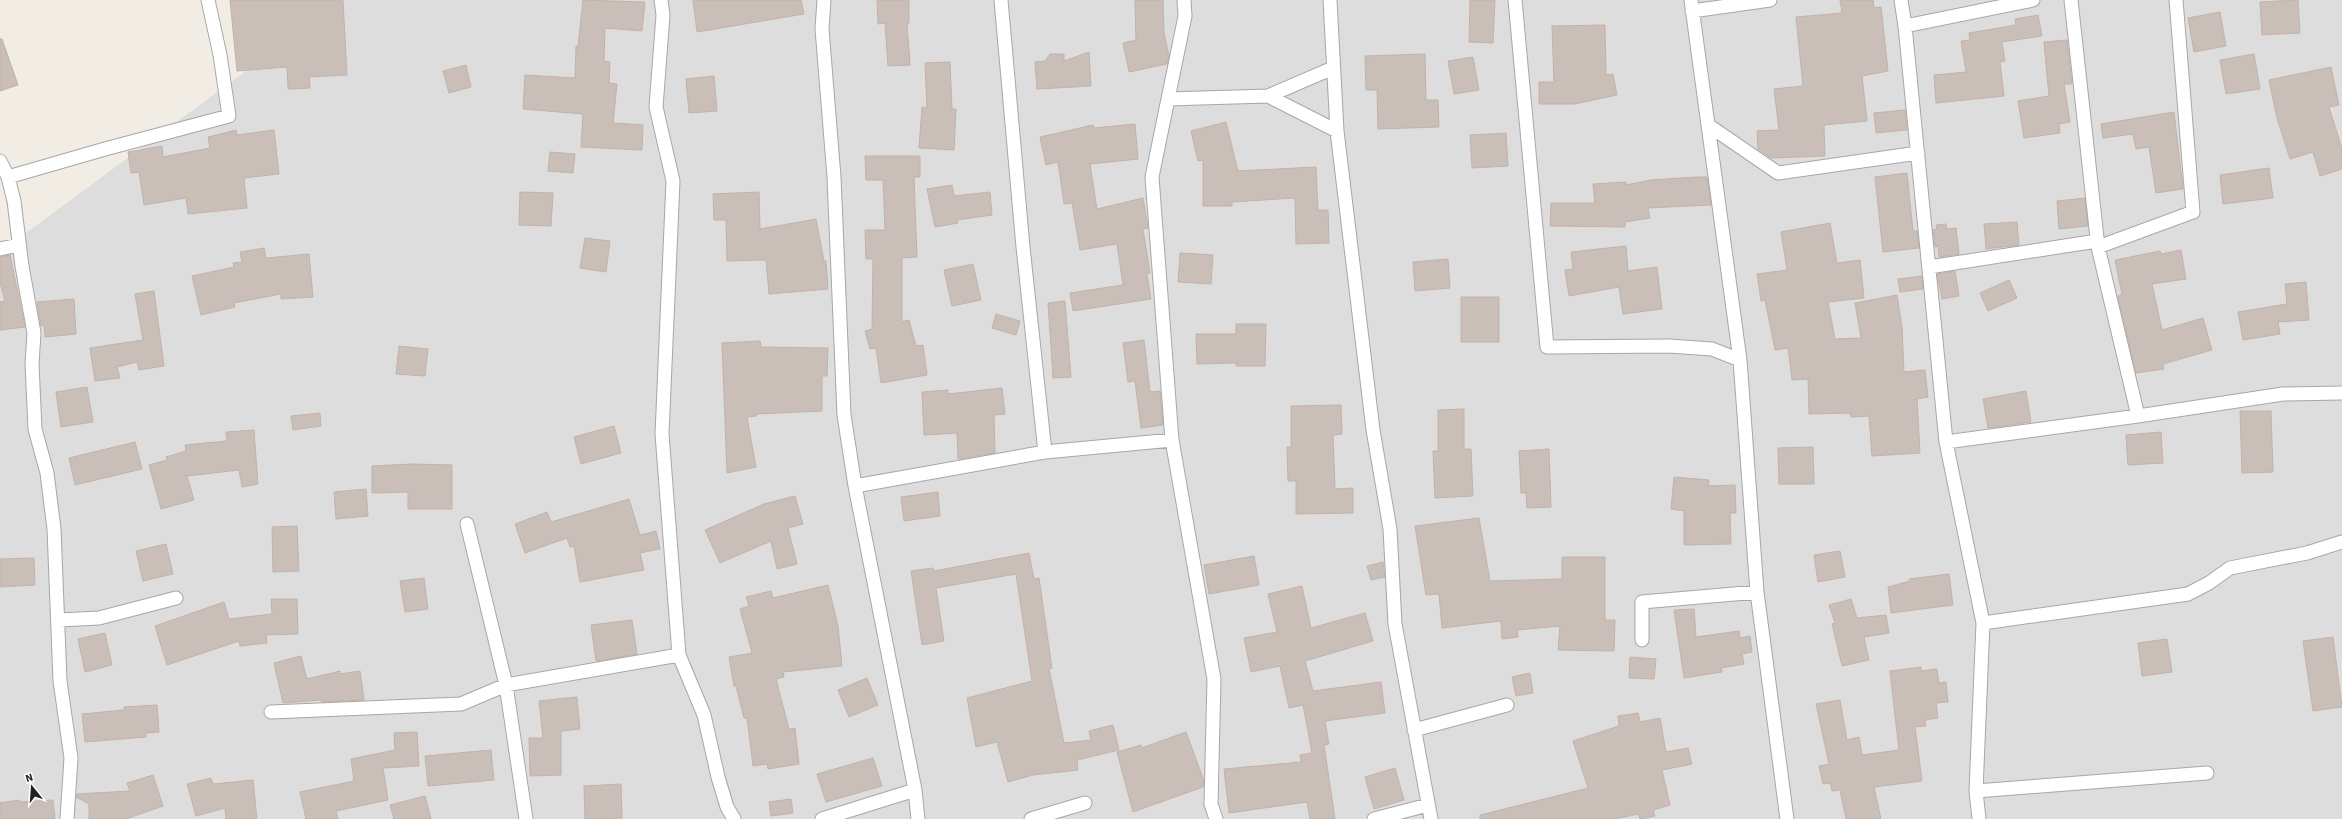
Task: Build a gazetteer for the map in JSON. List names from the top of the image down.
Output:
{
  "north": "top"
}
